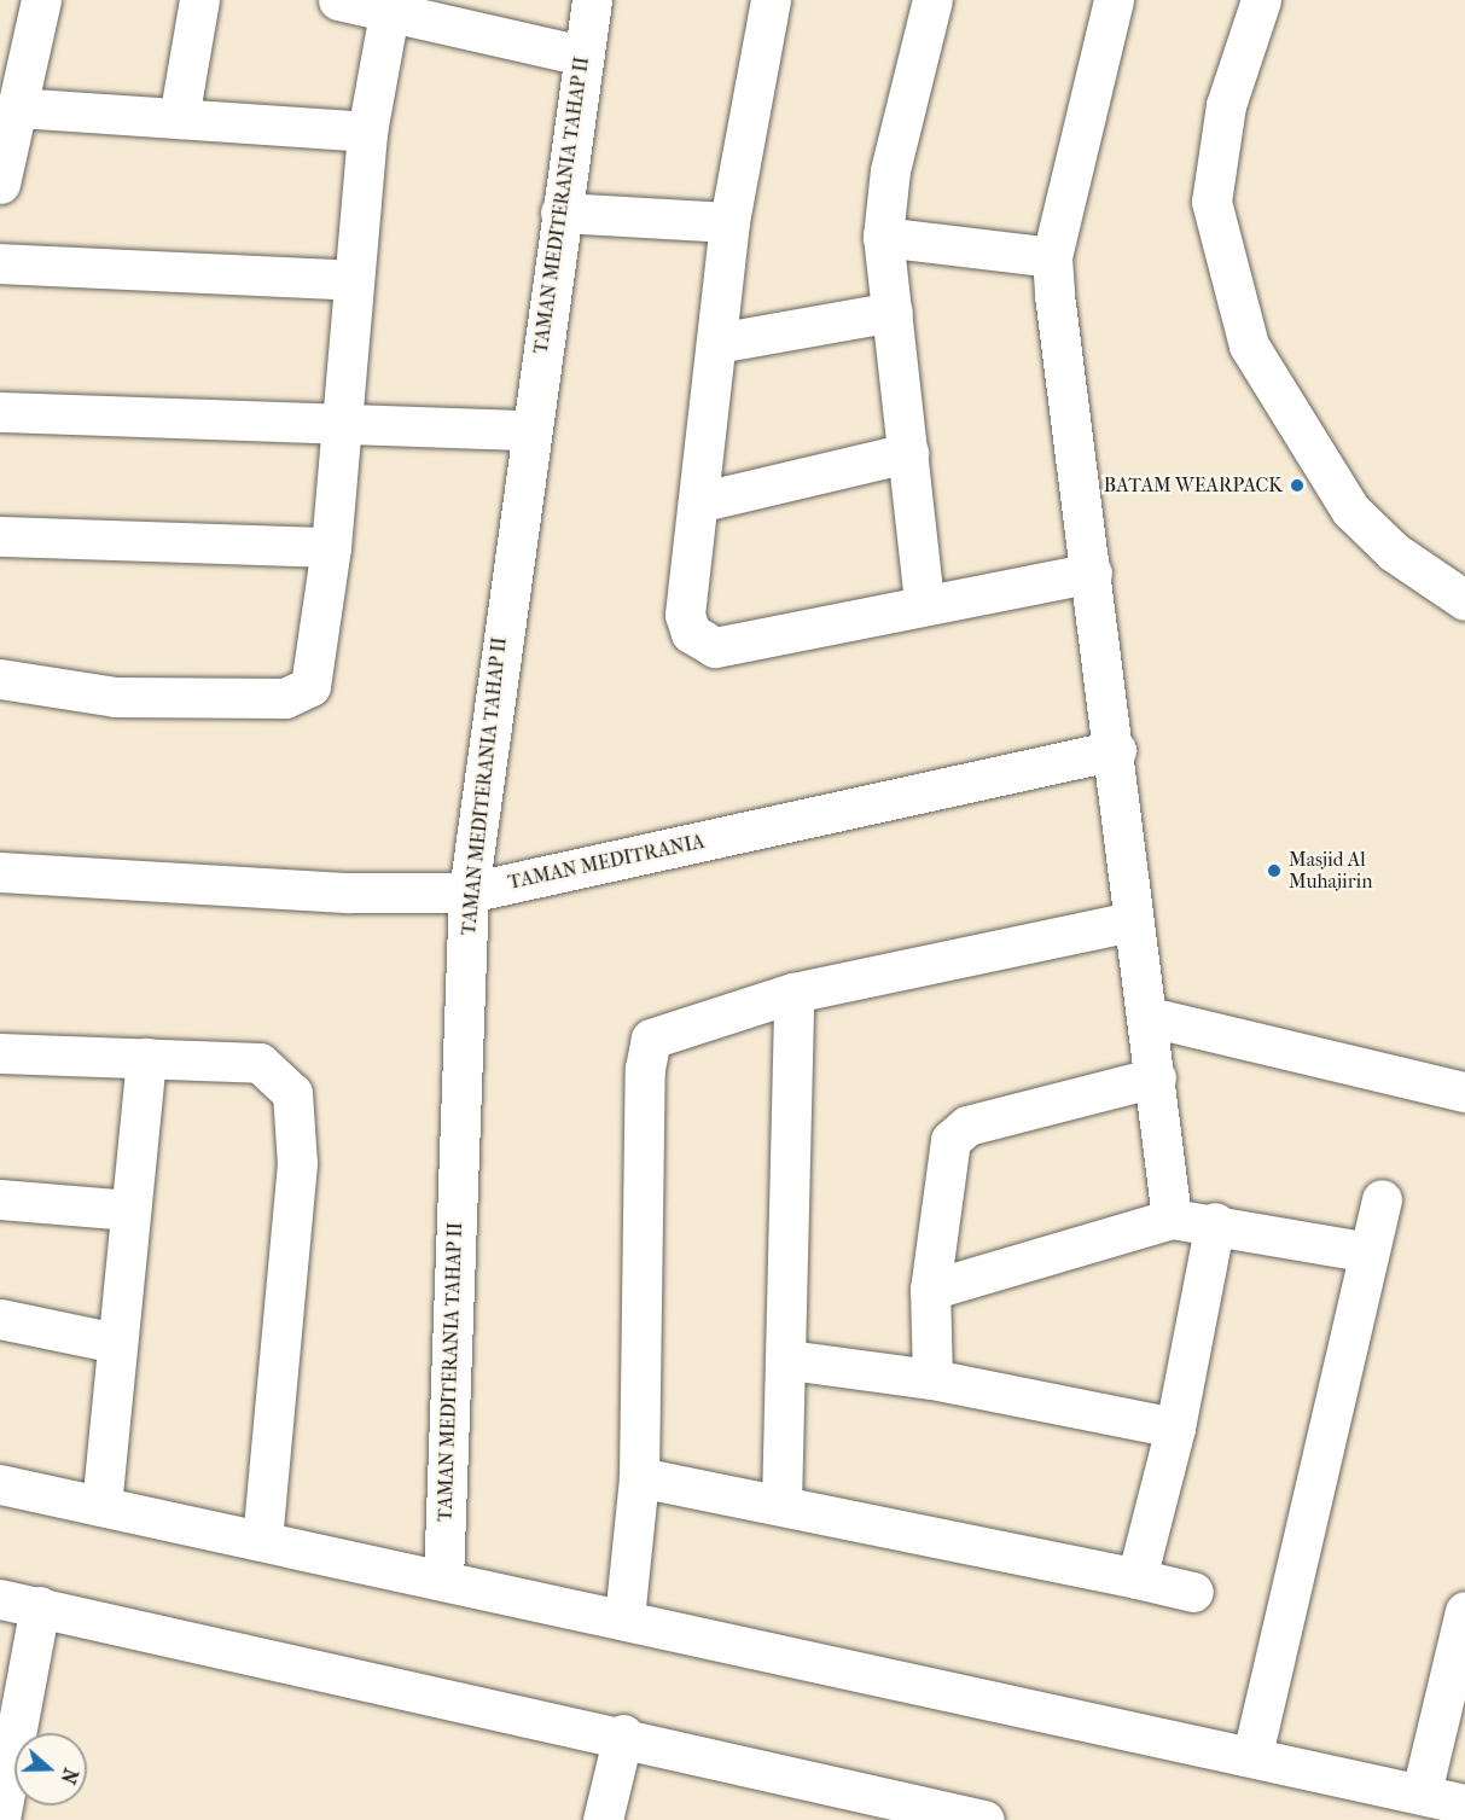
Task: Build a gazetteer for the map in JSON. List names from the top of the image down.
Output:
{
  "streets": {
    "street": ["TAMAN MEDITERANIA TAHAP II", "TAMAN MEDITRANIA"]
  },
  "crossings": [
    ["TAMAN MEDITERANIA TAHAP II", "TAMAN MEDITRANIA"]
  ],
  "places": ["BATAM WEARPACK", "Masjid Al Muhajirin"],
  "north": "right"
}
